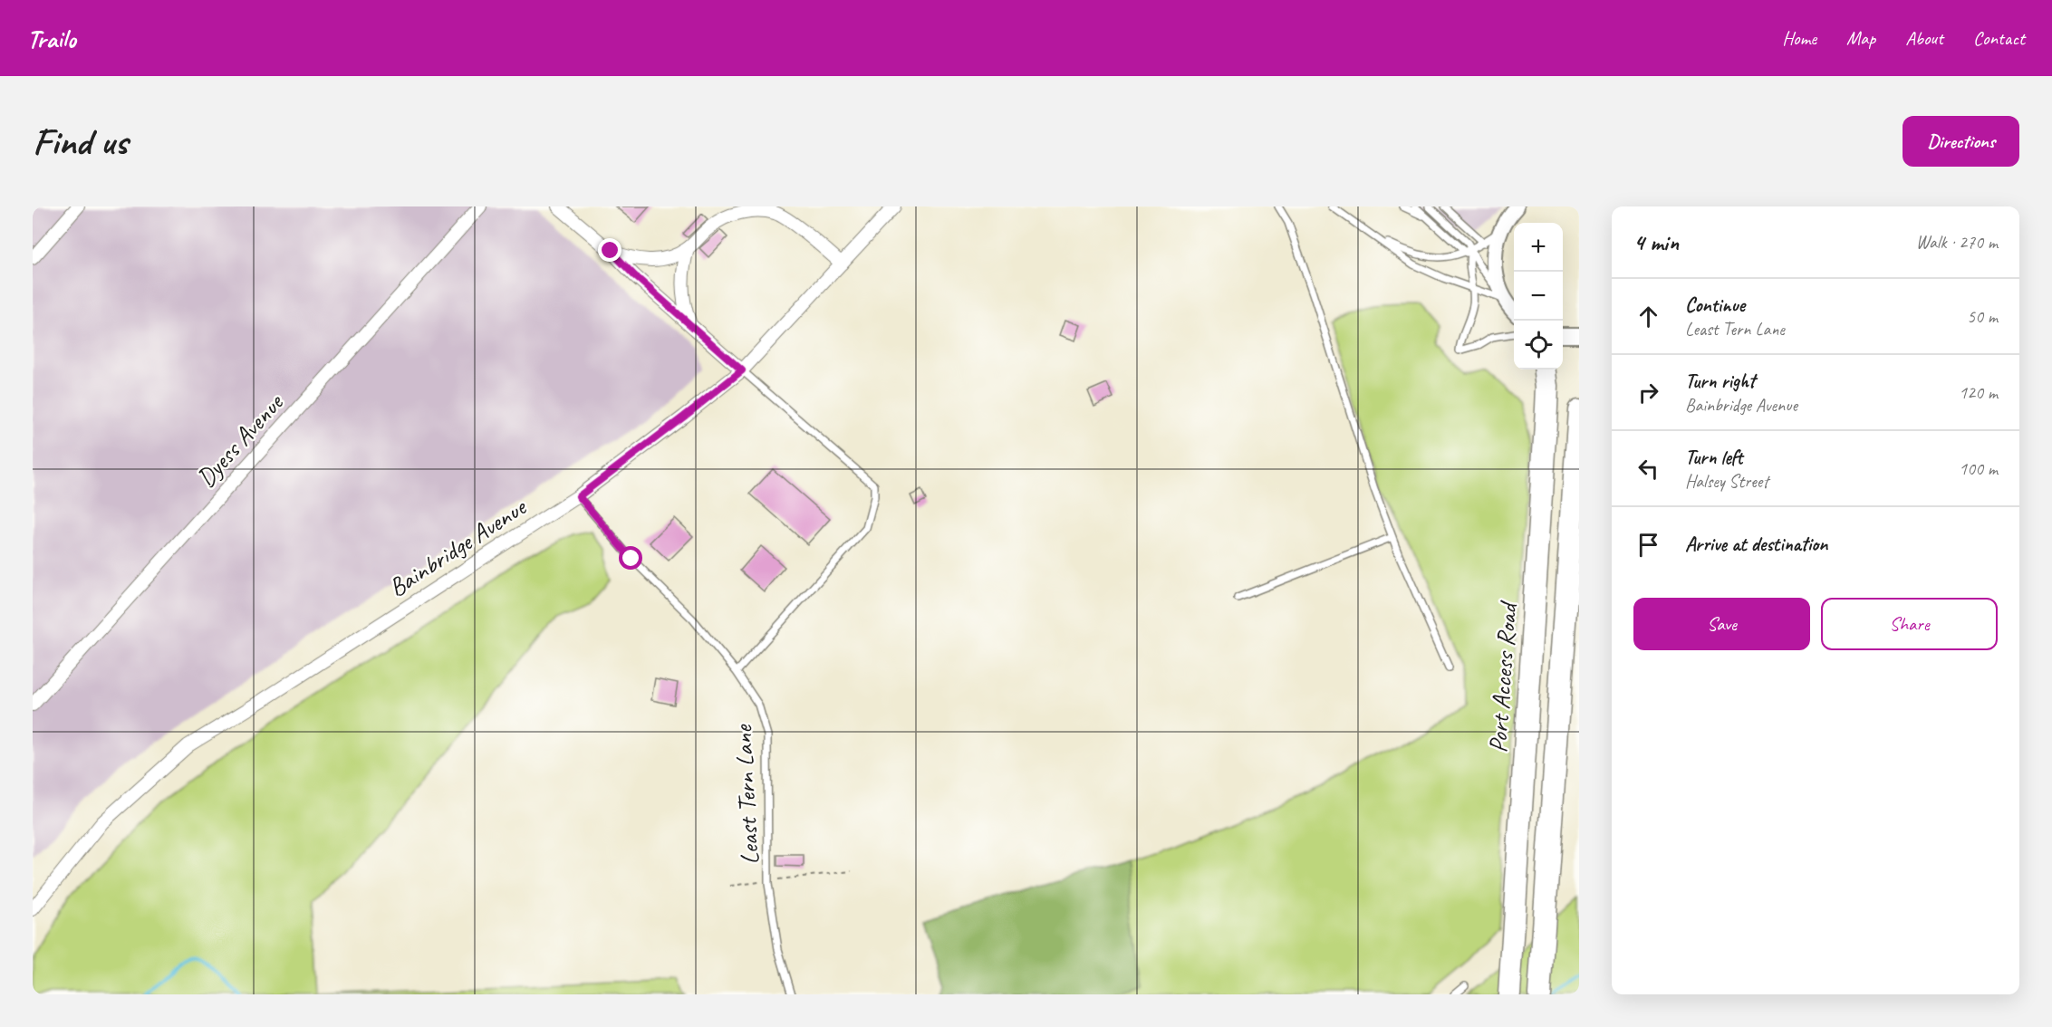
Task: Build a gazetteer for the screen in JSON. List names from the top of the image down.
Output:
{
  "streets": {
    "highway": ["Port Access Road"],
    "street": ["Dyess Avenue", "Bainbridge Avenue"],
    "lane": ["Least Tern Lane"]
  },
  "crossings": [
    ["Bainbridge Avenue", "Least Tern Lane"]
  ],
  "page": {
    "header": "Trailo",
    "nav": [
      "Home",
      "Map",
      "About",
      "Contact"
    ],
    "buttons": [
      "Directions",
      ["Save", "Share"]
    ],
    "title": "Find us",
    "heading": ["4 min", "Walk · 270 m"],
    "map_buttons": ["+", "−"],
    "list": [
      ["Continue", "Least Tern Lane", "50 m"],
      ["Turn right", "Bainbridge Avenue", "120 m"],
      ["Turn left", "Halsey Street", "100 m"],
      "Arrive at destination"
    ]
  }
}
